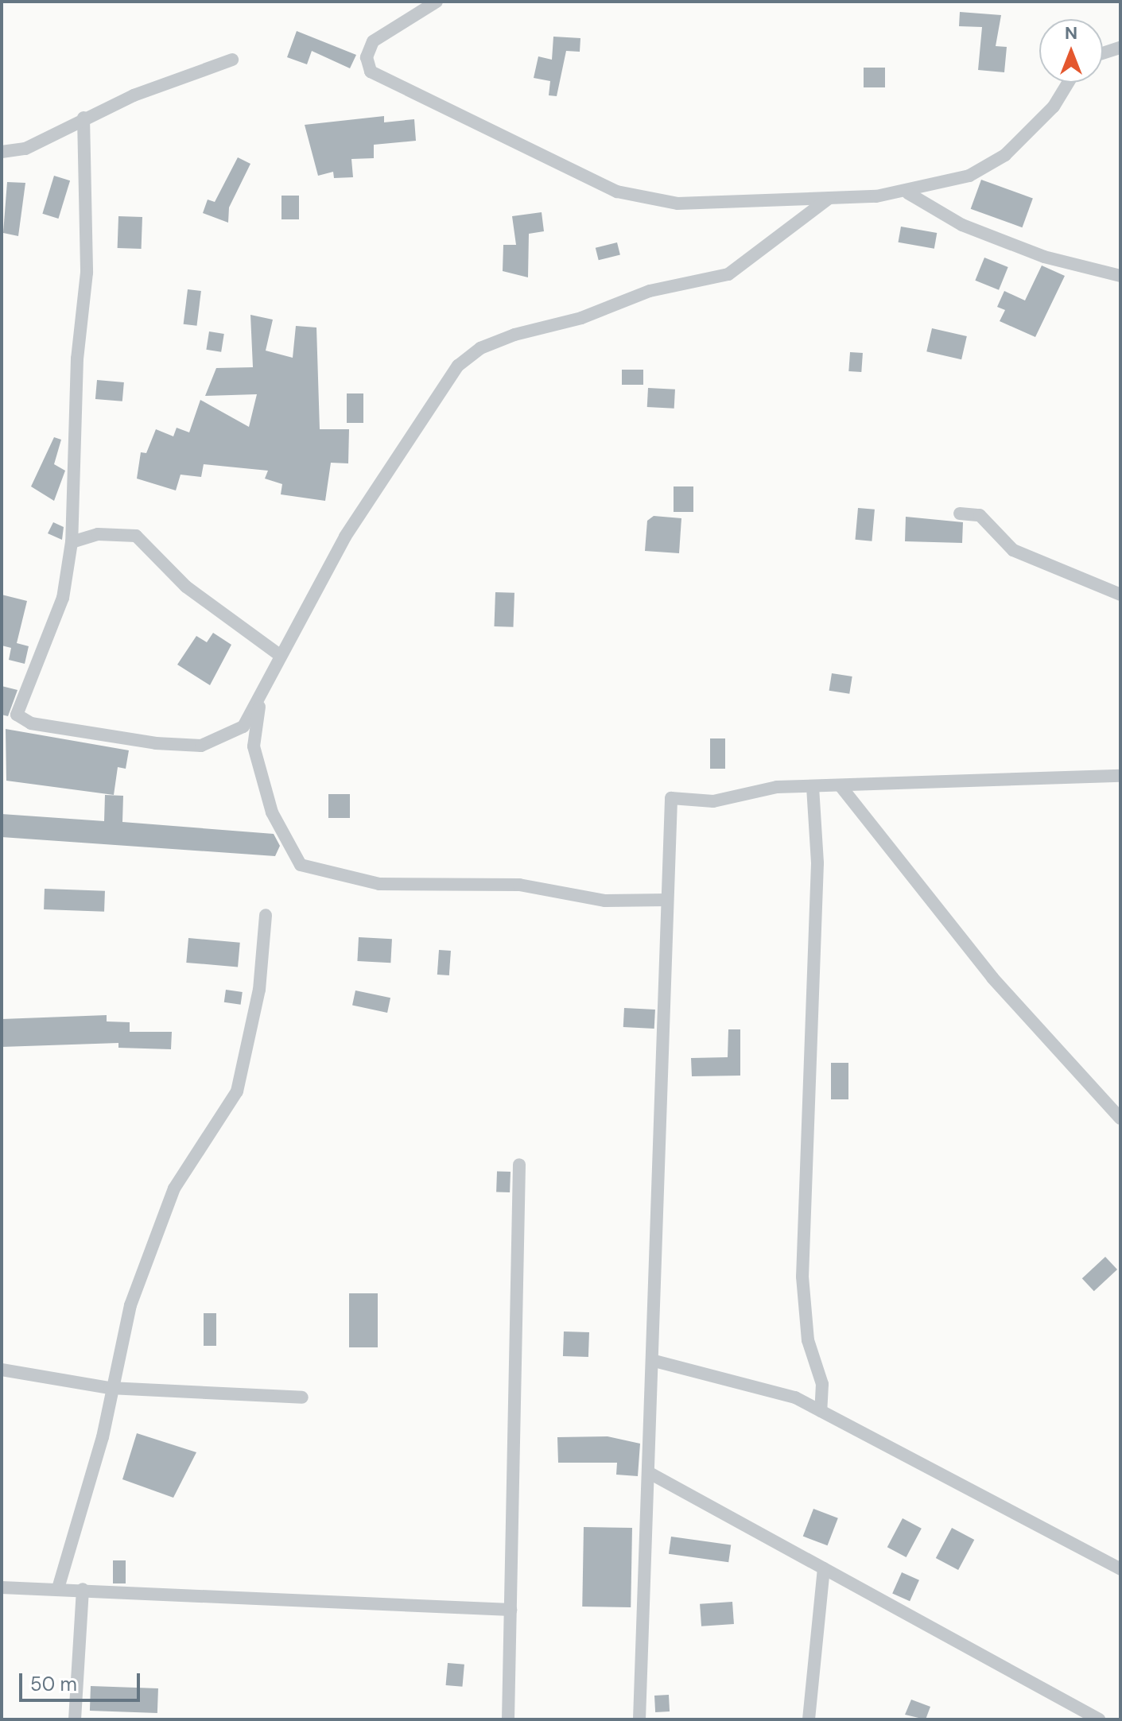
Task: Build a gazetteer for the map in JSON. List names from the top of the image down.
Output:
{
  "scale_bar": "50 m",
  "north": "top"
}
